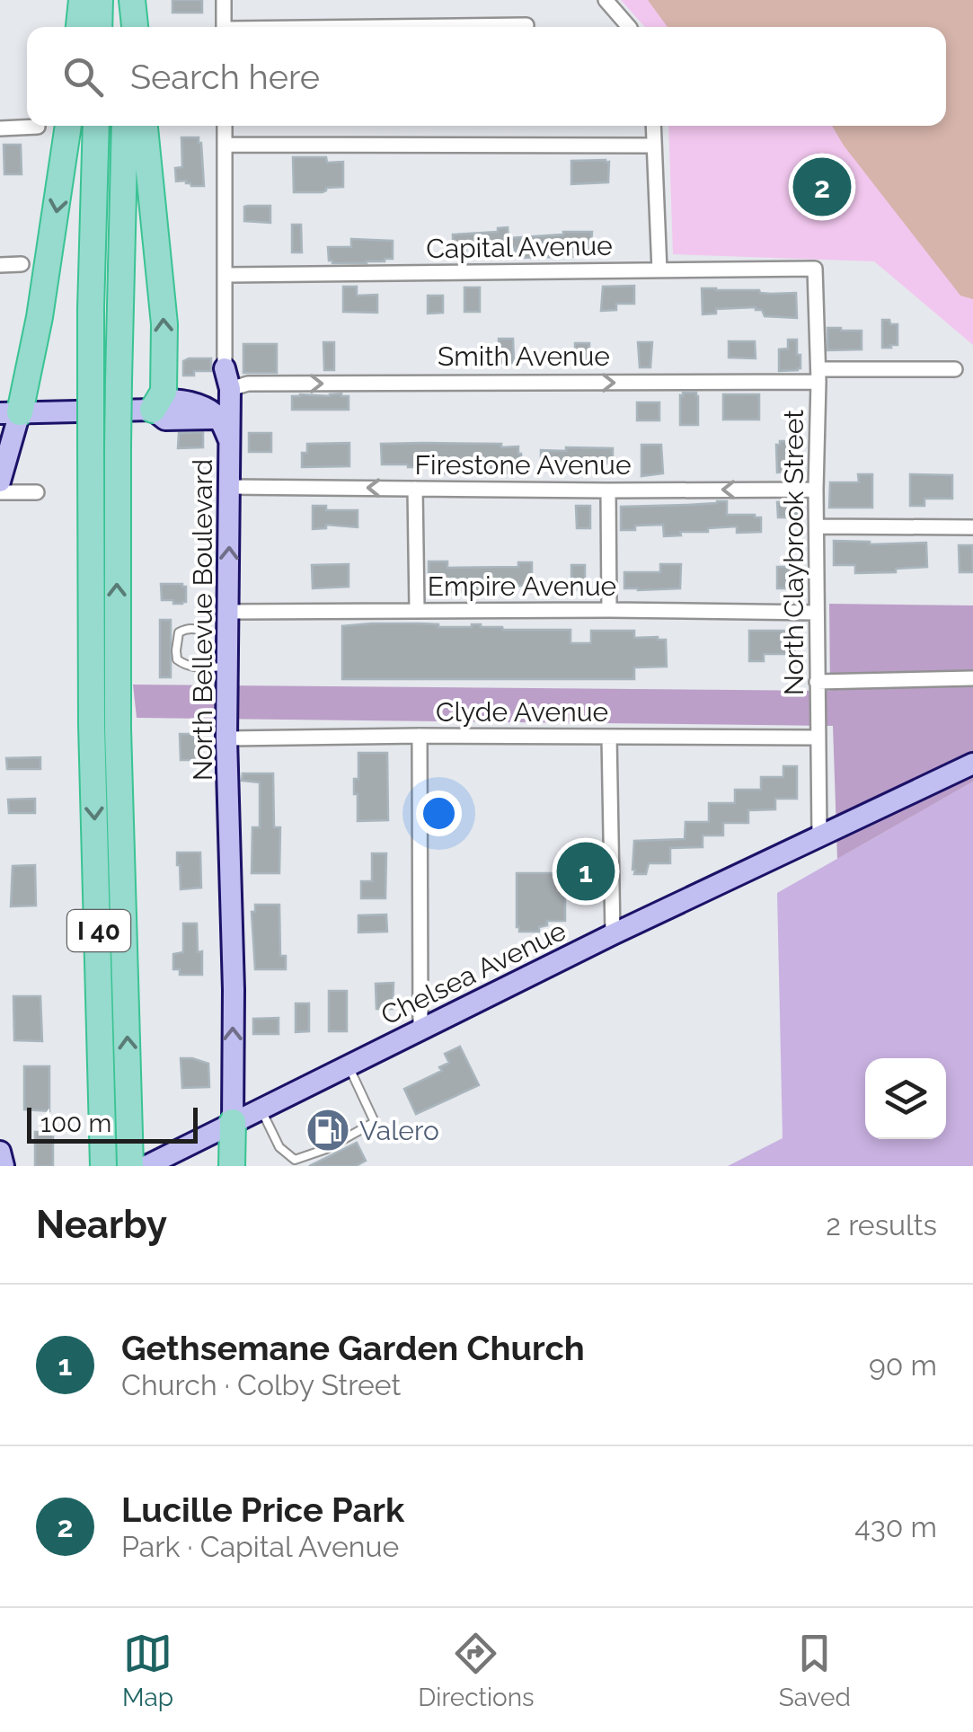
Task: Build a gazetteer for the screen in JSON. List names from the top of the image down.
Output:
{
  "streets": {
    "highway": ["I 40"],
    "main road": ["Smith Avenue", "North Bellevue Boulevard", "Chelsea Avenue"],
    "street": [
      "Capital Avenue",
      "Firestone Avenue",
      "North Claybrook Street",
      "Empire Avenue",
      "Clyde Avenue"
    ]
  },
  "crossings": [
    ["Capital Avenue", "North Claybrook Street"],
    ["Capital Avenue", "North Bellevue Boulevard"],
    ["Smith Avenue", "North Claybrook Street"],
    ["Smith Avenue", "North Bellevue Boulevard"],
    ["Firestone Avenue", "North Claybrook Street"],
    ["Firestone Avenue", "North Bellevue Boulevard"],
    ["North Claybrook Street", "Empire Avenue"],
    ["North Claybrook Street", "Clyde Avenue"],
    ["North Claybrook Street", "Chelsea Avenue"],
    ["Empire Avenue", "North Bellevue Boulevard"],
    ["North Bellevue Boulevard", "Clyde Avenue"],
    ["North Bellevue Boulevard", "Chelsea Avenue"]
  ],
  "one_way": ["Smith Avenue", "Firestone Avenue", "North Bellevue Boulevard"],
  "places": {
    "fuel station": ["Valero"]
  },
  "scale_bar": "100 m",
  "page": {
    "search": "Search here",
    "pins": ["2", "1"],
    "scale": "100 m",
    "heading": ["Nearby", "2 results"],
    "list": [
      {
        "mark": "1",
        "name": "Gethsemane Garden Church",
        "note": "Church · Colby Street",
        "value": "90 m"
      },
      {
        "mark": "2",
        "name": "Lucille Price Park",
        "note": "Park · Capital Avenue",
        "value": "430 m"
      }
    ],
    "nav": ["Map", "Directions", "Saved"]
  }
}
